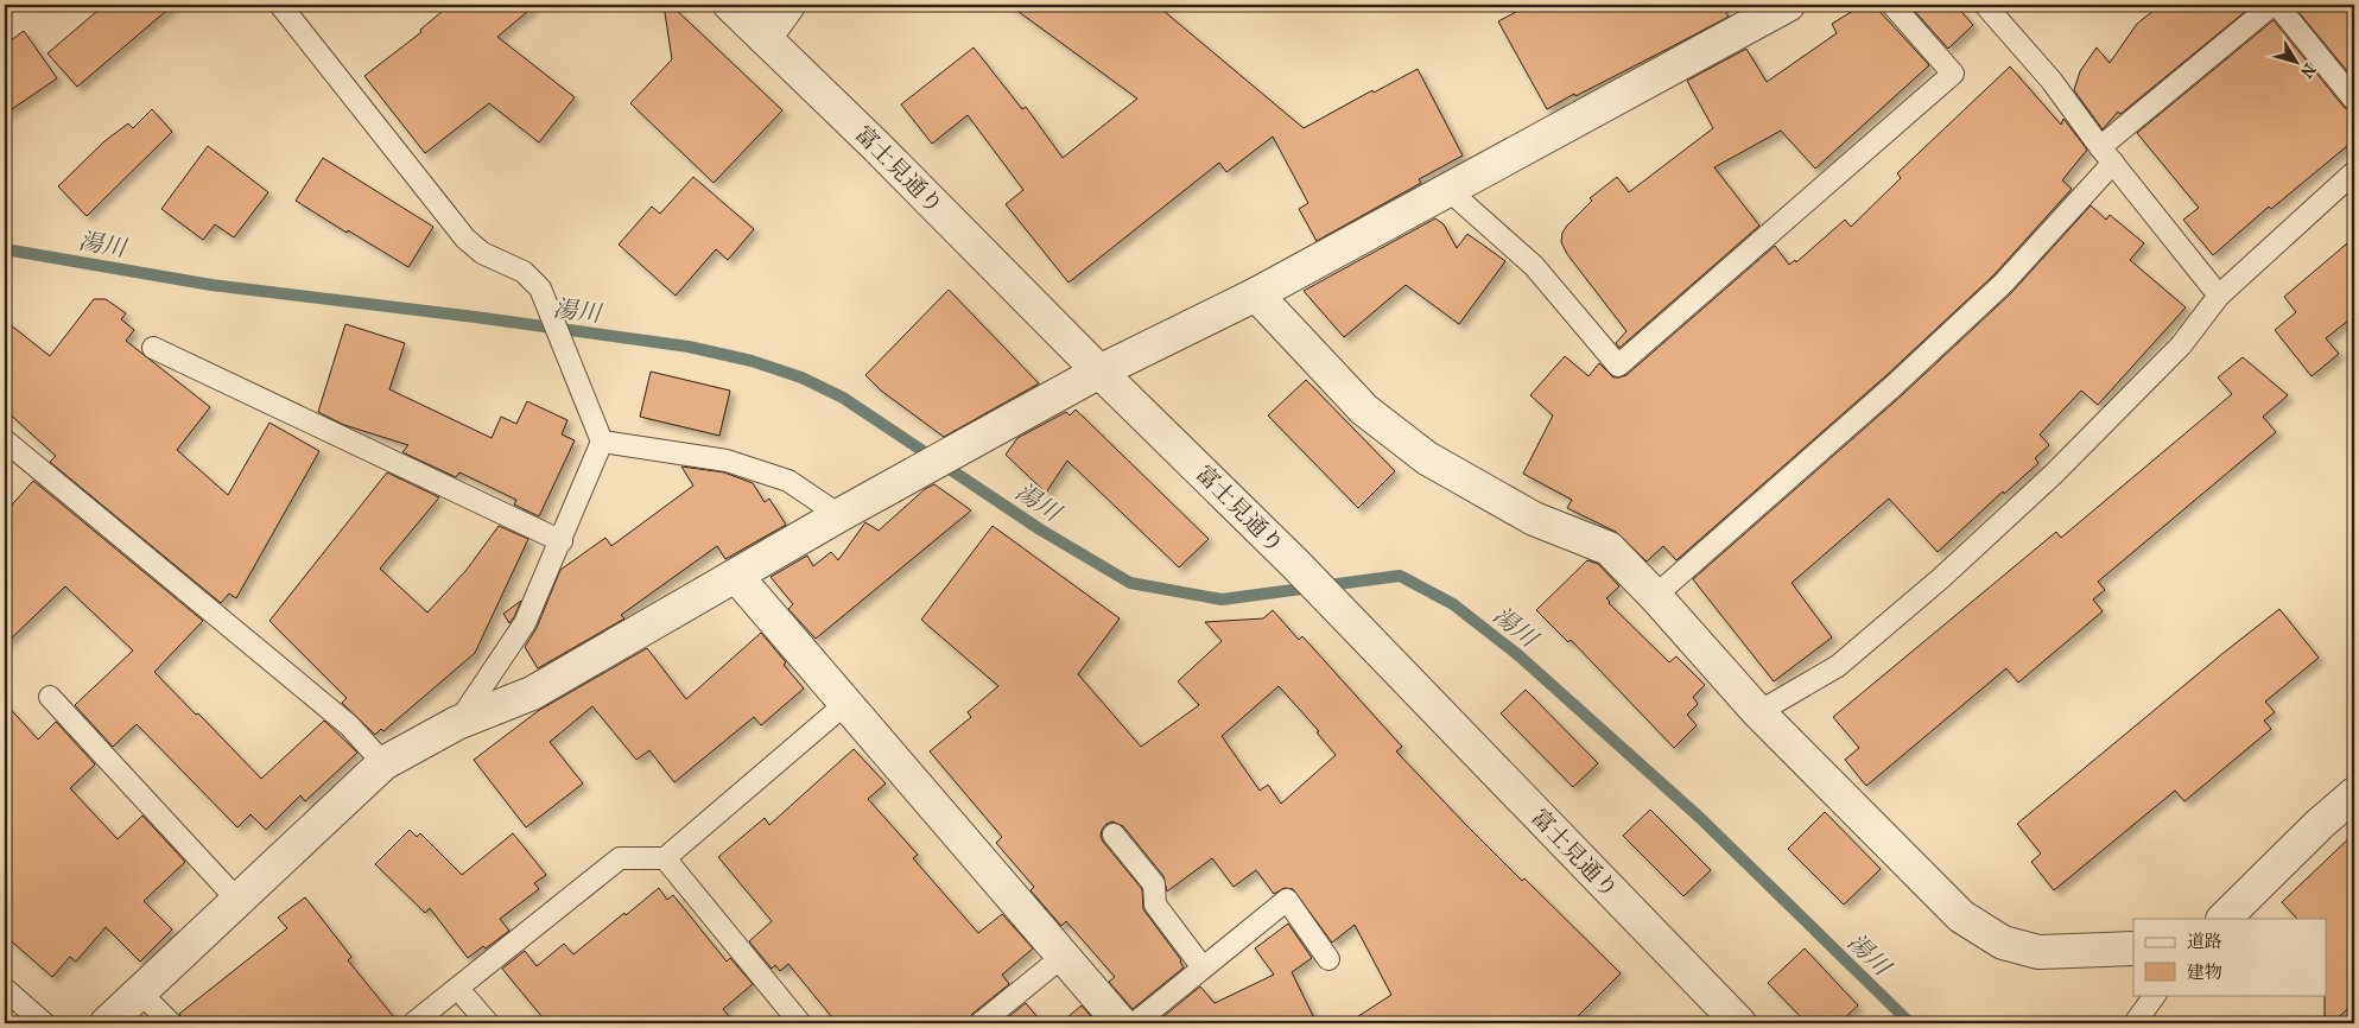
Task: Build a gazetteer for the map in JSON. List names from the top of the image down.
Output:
{
  "streets": {
    "street": ["富士見通り"]
  },
  "water": ["湯川"],
  "legend": ["道路", "建物"],
  "north": "bottom right"
}
